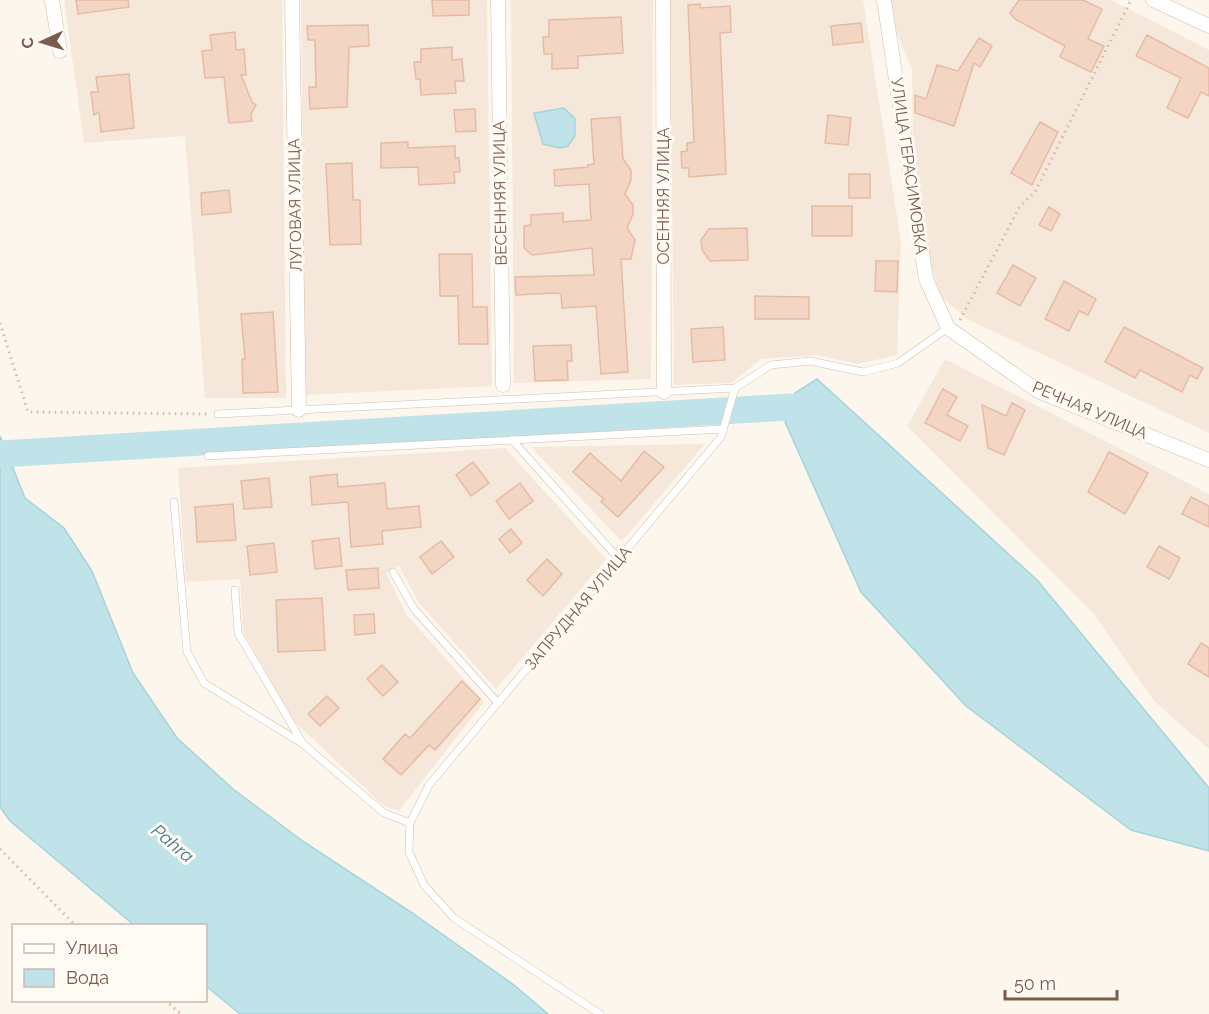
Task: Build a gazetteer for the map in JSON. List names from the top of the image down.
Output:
{
  "streets": {
    "street": [
      "УЛИЦА ГЕРАСИМОВКА",
      "ВЕСЕННЯЯ УЛИЦА",
      "ОСЕННЯЯ УЛИЦА",
      "ЛУГОВАЯ УЛИЦА",
      "РЕЧНАЯ УЛИЦА"
    ],
    "lane": ["ЗАПРУДНАЯ УЛИЦА"]
  },
  "crossings": [
    ["УЛИЦА ГЕРАСИМОВКА", "РЕЧНАЯ УЛИЦА"]
  ],
  "water": ["Pahra"],
  "legend": ["Улица", "Вода"],
  "scale_bar": "50 m",
  "north": "left"
}
